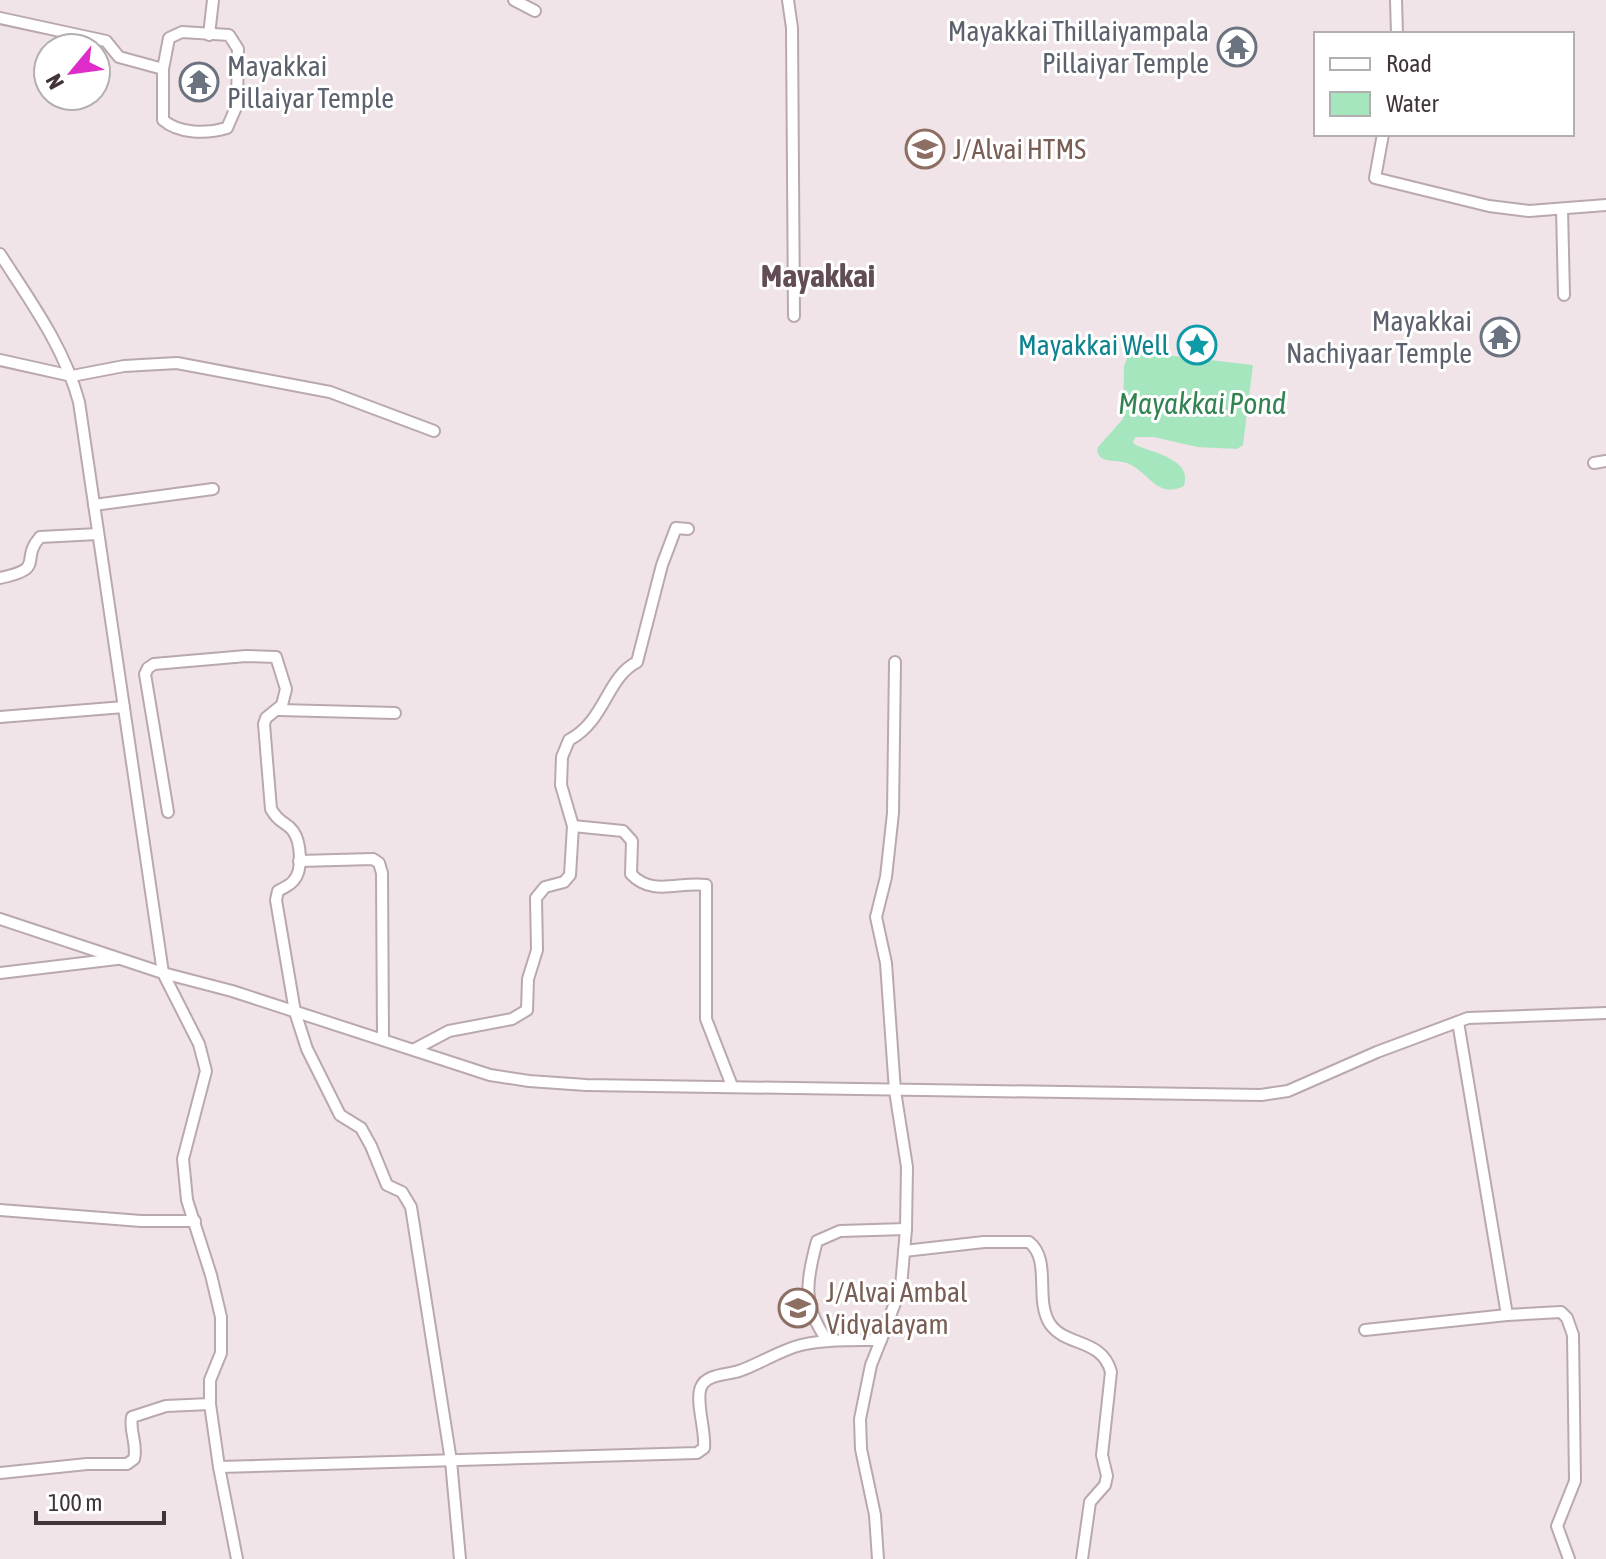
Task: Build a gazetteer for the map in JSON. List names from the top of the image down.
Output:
{
  "districts": ["Mayakkai"],
  "water": ["Mayakkai Pond"],
  "places": {
    "temple": ["Mayakkai Thillaiyampala Pillaiyar Temple", "Mayakkai Pillaiyar Temple", "Mayakkai Nachiyaar Temple"],
    "school or university": ["J/Alvai HTMS", "J/Alvai Ambal Vidyalayam"],
    "place": ["Mayakkai Well"]
  },
  "legend": ["Road", "Water"],
  "scale_bar": "100 m",
  "north": "bottom left"
}
